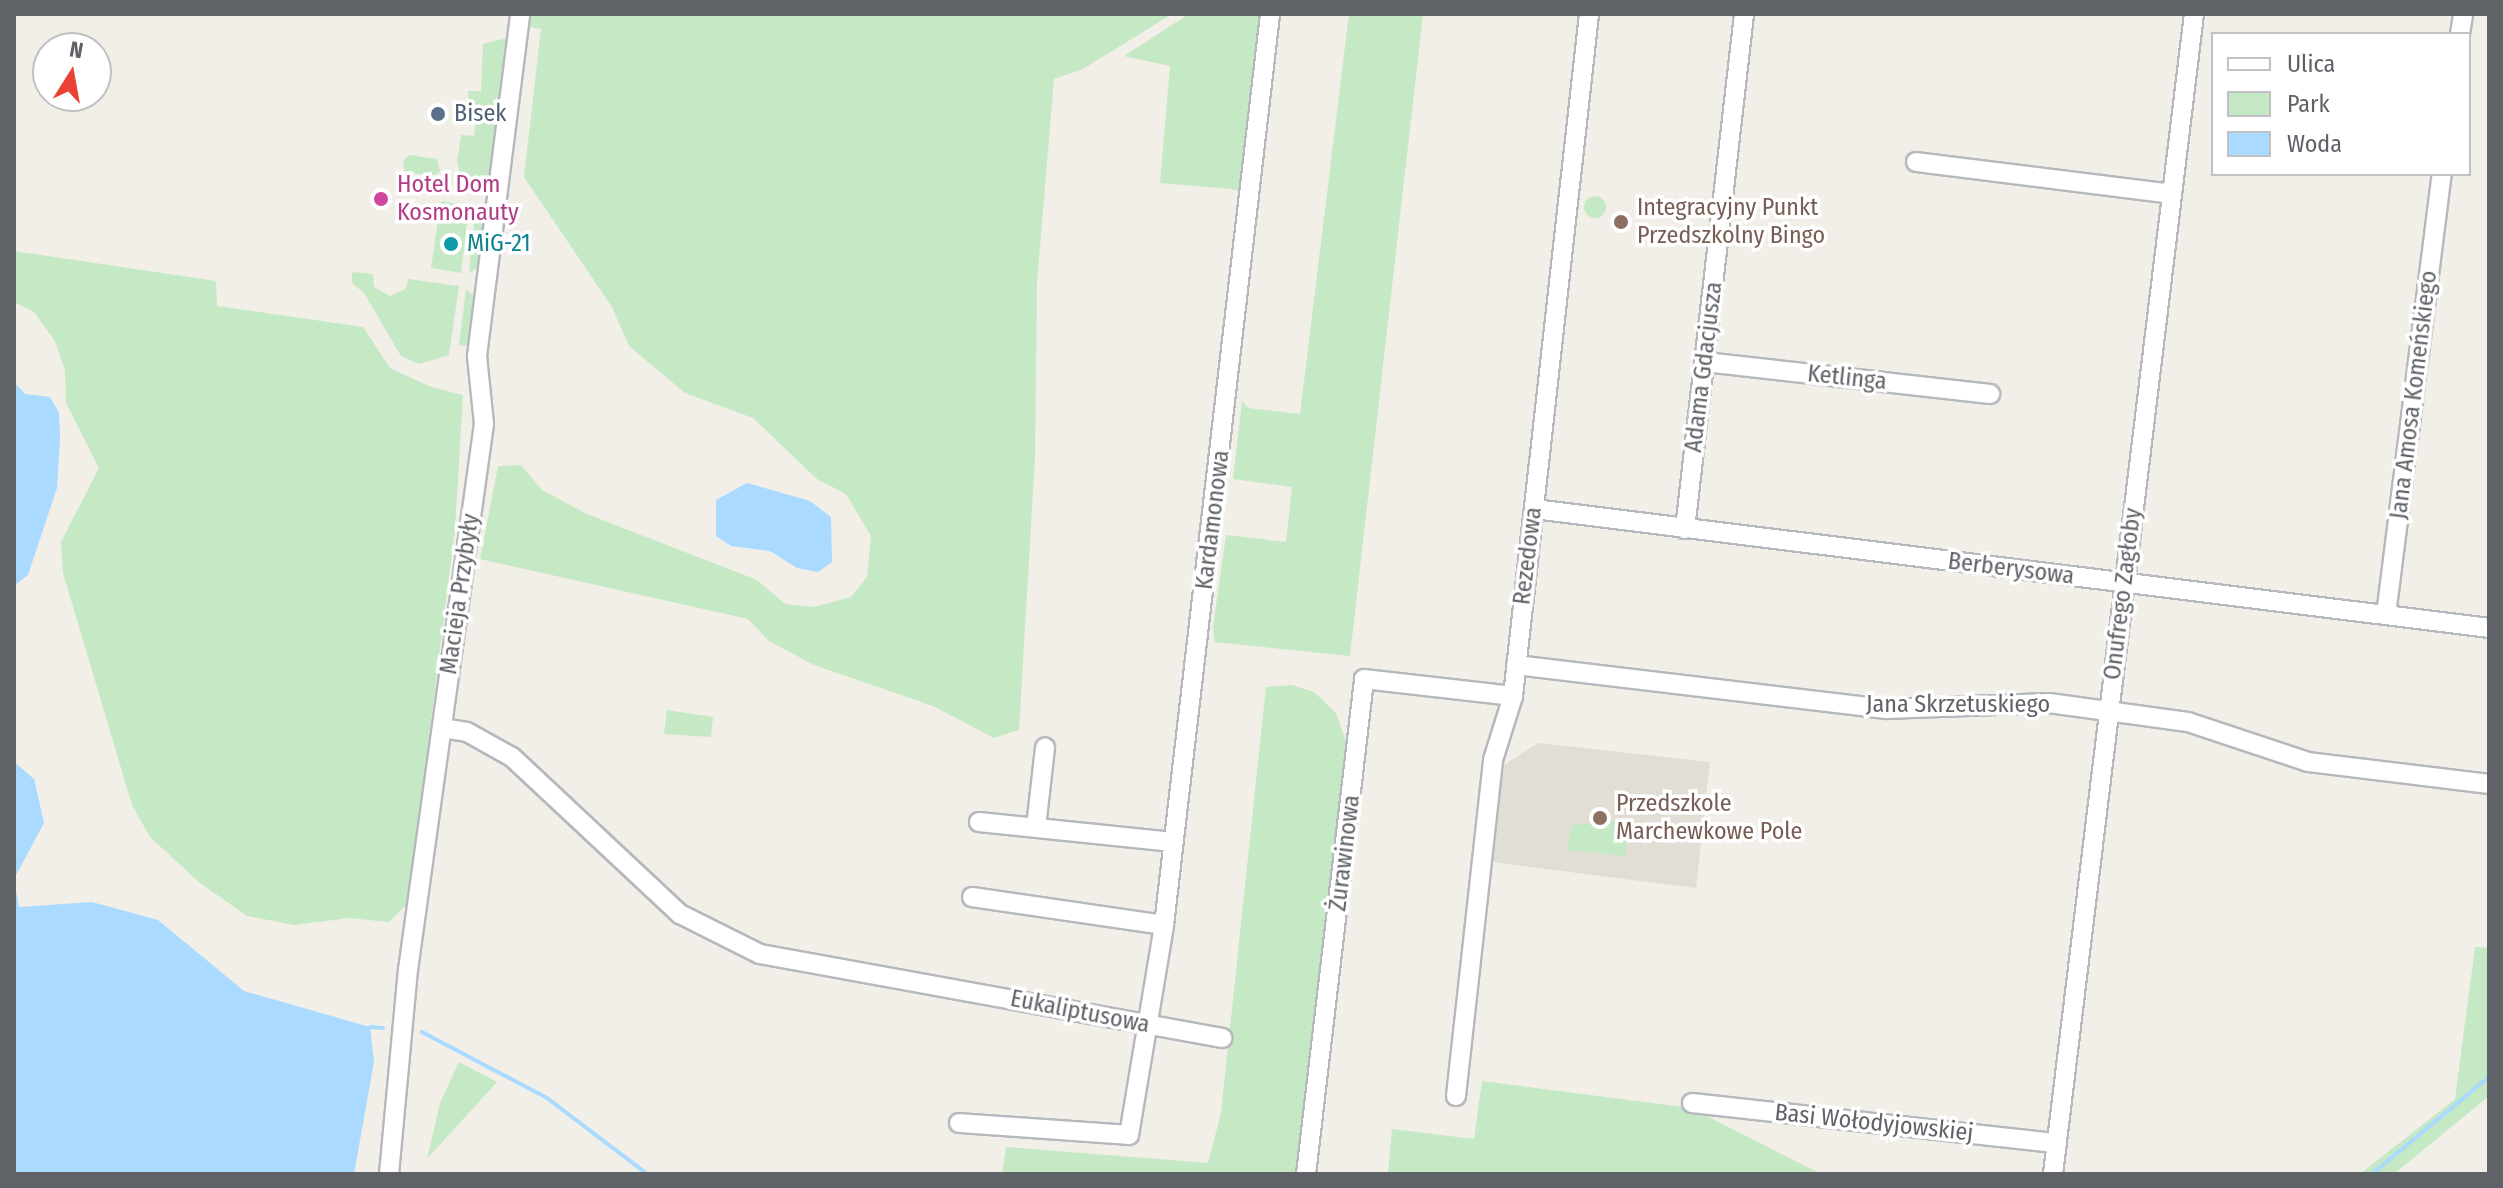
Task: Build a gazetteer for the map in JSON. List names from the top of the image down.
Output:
{
  "streets": {
    "street": [
      "Adama Gdacjusza",
      "Ketlinga",
      "Jana Amosa Komeńskiego",
      "Kardamonowa",
      "Rezedowa",
      "Berberysowa",
      "Macieja Przybyły",
      "Onufrego Zagłoby",
      "Jana Skrzetuskiego",
      "Żurawinowa",
      "Eukaliptusowa",
      "Basi Wołodyjowskiej"
    ]
  },
  "crossings": [
    ["Adama Gdacjusza", "Ketlinga"],
    ["Adama Gdacjusza", "Berberysowa"],
    ["Jana Amosa Komeńskiego", "Berberysowa"],
    ["Kardamonowa", "Eukaliptusowa"],
    ["Rezedowa", "Berberysowa"],
    ["Rezedowa", "Jana Skrzetuskiego"],
    ["Rezedowa", "Żurawinowa"],
    ["Berberysowa", "Onufrego Zagłoby"],
    ["Macieja Przybyły", "Eukaliptusowa"],
    ["Onufrego Zagłoby", "Jana Skrzetuskiego"],
    ["Onufrego Zagłoby", "Basi Wołodyjowskiej"]
  ],
  "places": [
    "Bisek",
    "Hotel Dom Kosmonauty",
    "Integracyjny Punkt Przedszkolny Bingo",
    "MiG-21",
    "Przedszkole Marchewkowe Pole"
  ],
  "legend": ["Ulica", "Park", "Woda"],
  "north": "top"
}
